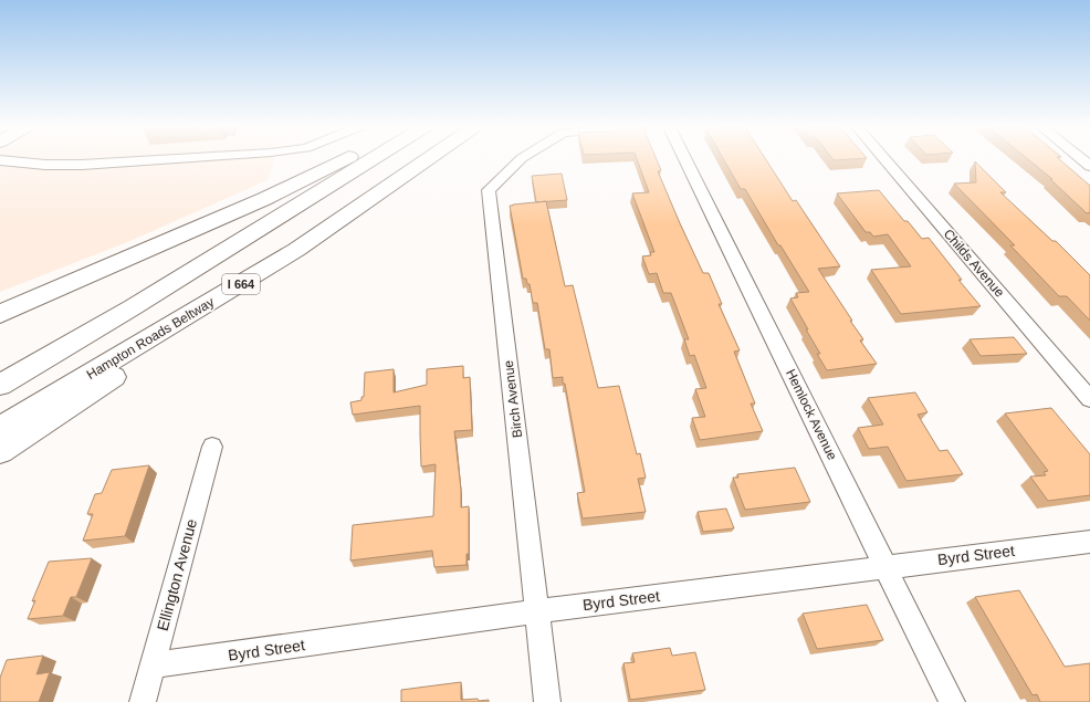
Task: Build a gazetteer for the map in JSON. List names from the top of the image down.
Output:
{
  "streets": {
    "main road": ["I 664", "Hampton Roads Beltway"],
    "street": [
      "Childs Avenue",
      "Birch Avenue",
      "Hemlock Avenue",
      "Byrd Street",
      "Ellington Avenue"
    ]
  },
  "crossings": [
    ["Birch Avenue", "Byrd Street"],
    ["Hemlock Avenue", "Byrd Street"],
    ["Byrd Street", "Ellington Avenue"]
  ]
}
